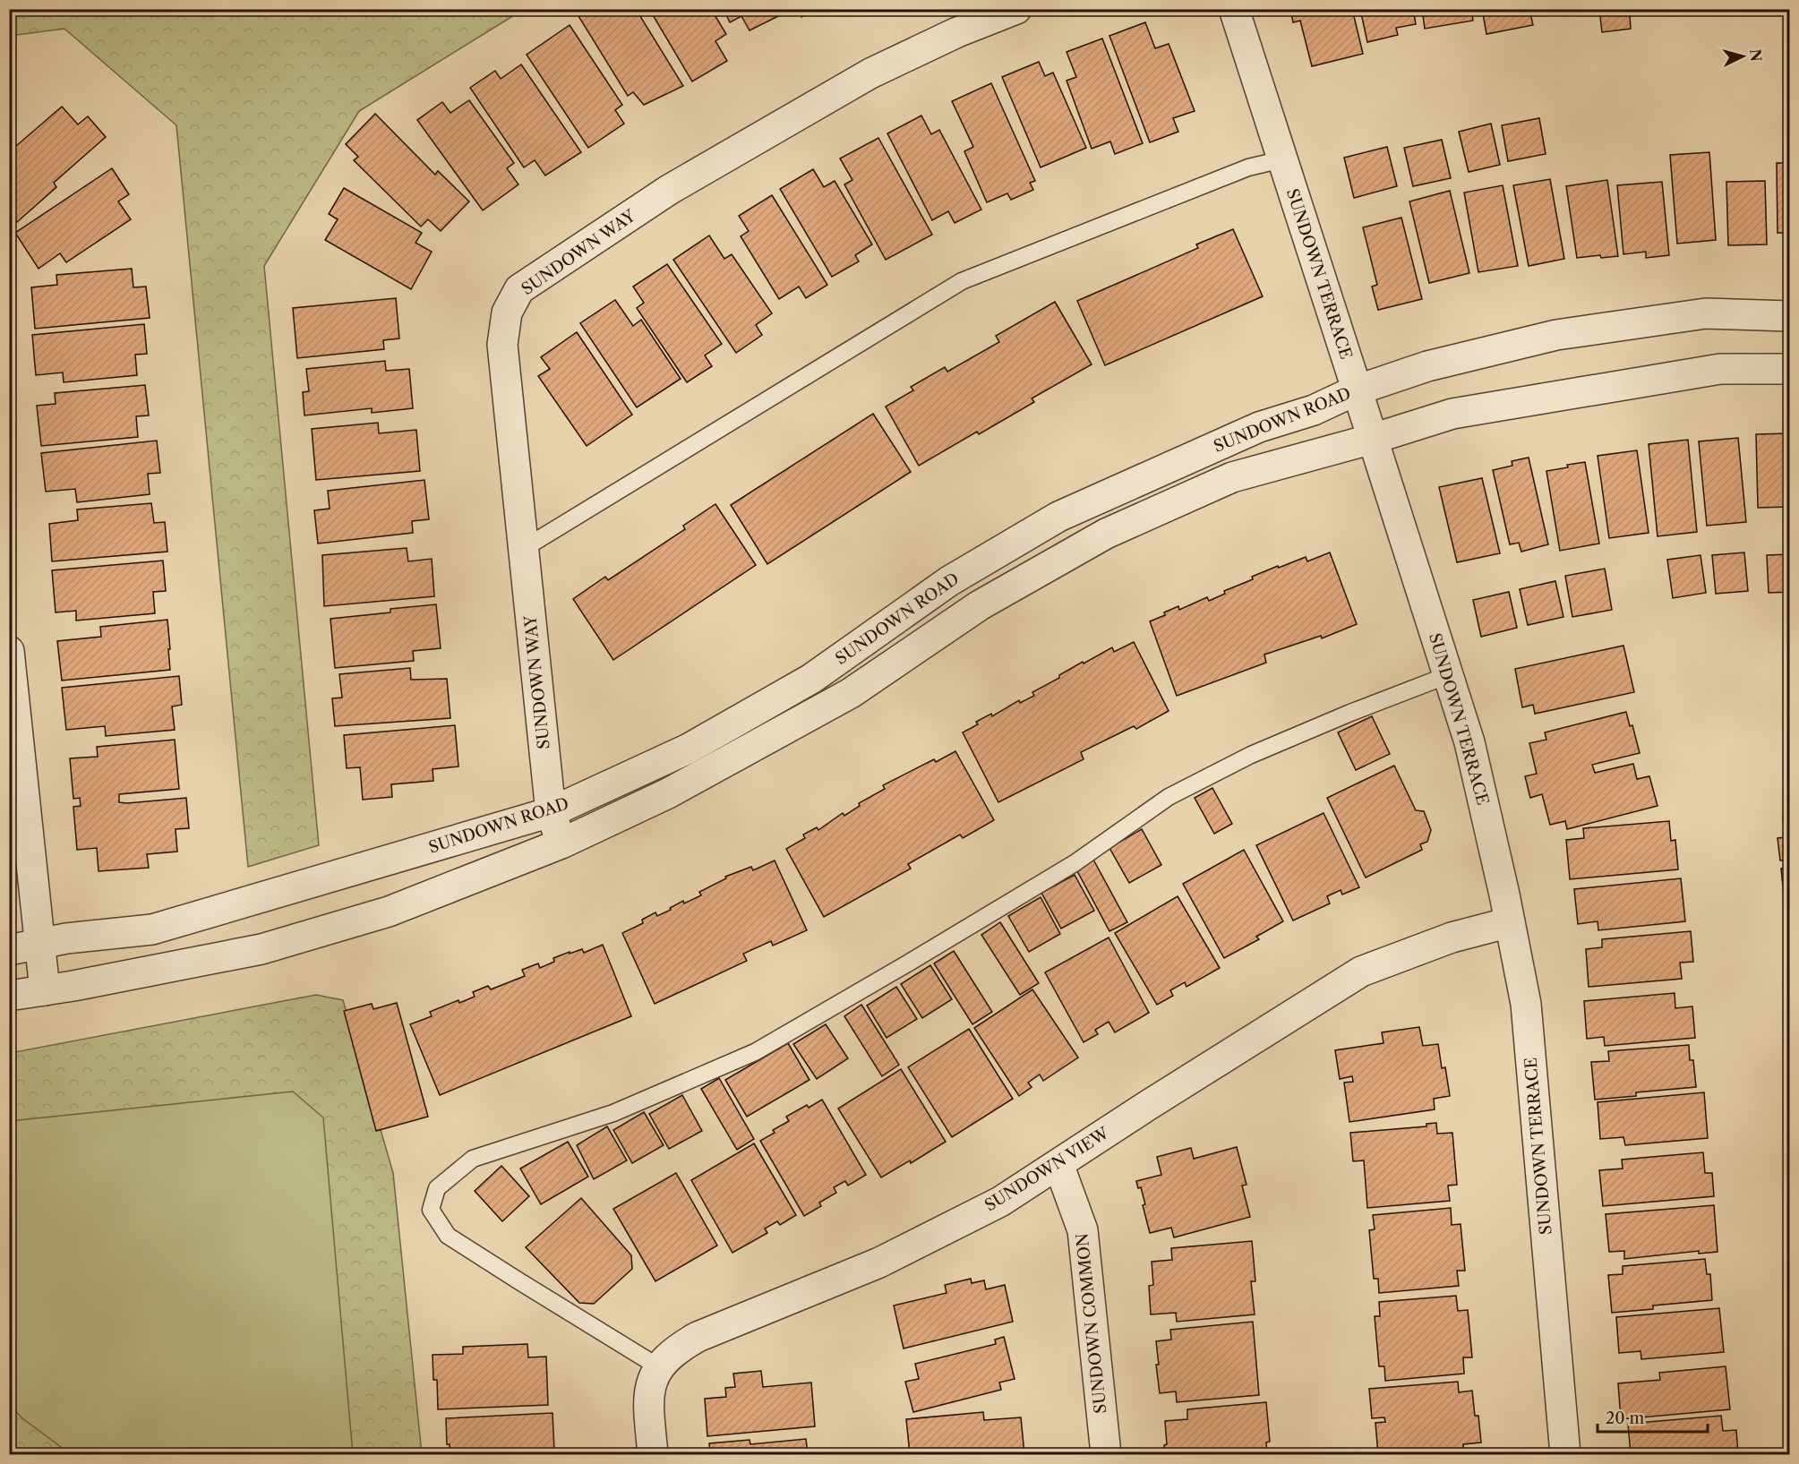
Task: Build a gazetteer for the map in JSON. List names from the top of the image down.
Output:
{
  "streets": {
    "street": [
      "SUNDOWN WAY",
      "SUNDOWN TERRACE",
      "SUNDOWN ROAD",
      "SUNDOWN VIEW",
      "SUNDOWN COMMON"
    ]
  },
  "crossings": [
    ["SUNDOWN WAY", "SUNDOWN ROAD"],
    ["SUNDOWN TERRACE", "SUNDOWN ROAD"],
    ["SUNDOWN TERRACE", "SUNDOWN VIEW"],
    ["SUNDOWN VIEW", "SUNDOWN COMMON"]
  ],
  "scale_bar": "20 m",
  "north": "right"
}
